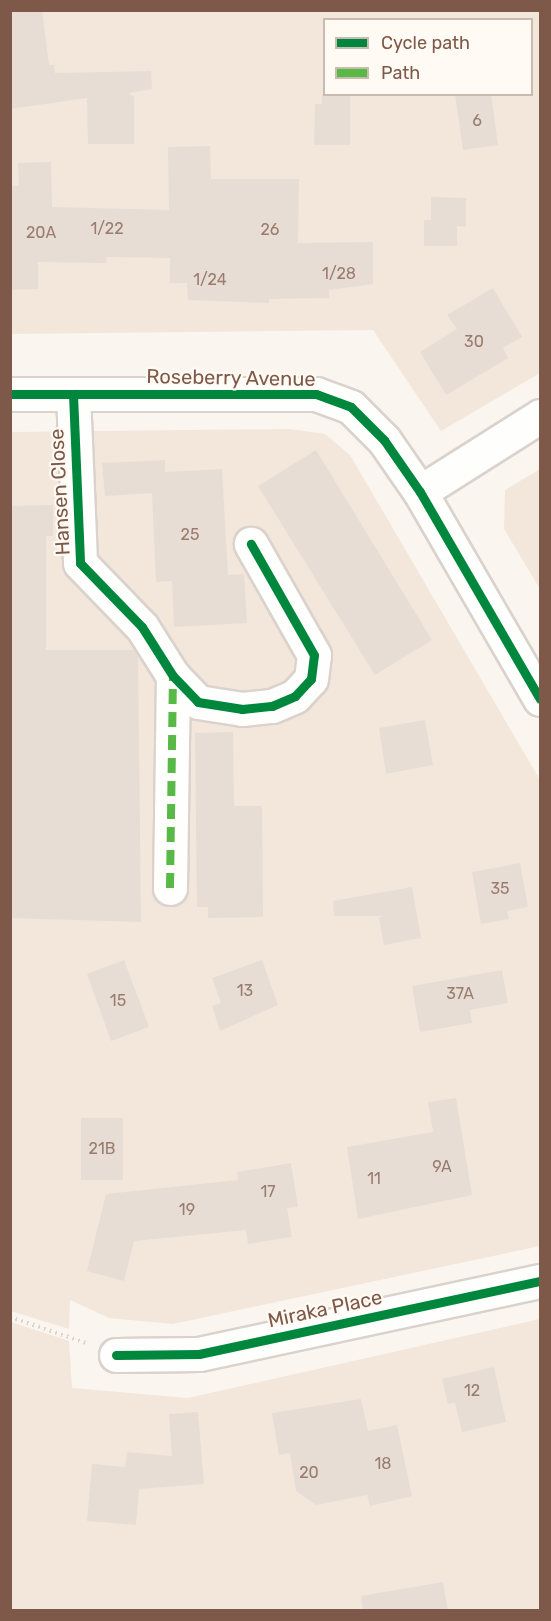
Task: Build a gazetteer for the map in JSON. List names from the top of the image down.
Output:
{
  "streets": {
    "street": ["Roseberry Avenue", "Hansen Close", "Miraka Place"]
  },
  "crossings": [
    ["Roseberry Avenue", "Hansen Close"]
  ],
  "house_numbers": [
    "6",
    "1/22",
    "26",
    "20A",
    "1/28",
    "1/24",
    "30",
    "25",
    "35",
    "13",
    "37A",
    "15",
    "21B",
    "9A",
    "11",
    "17",
    "19",
    "12",
    "18",
    "20"
  ],
  "legend": ["Cycle path", "Path"]
}
